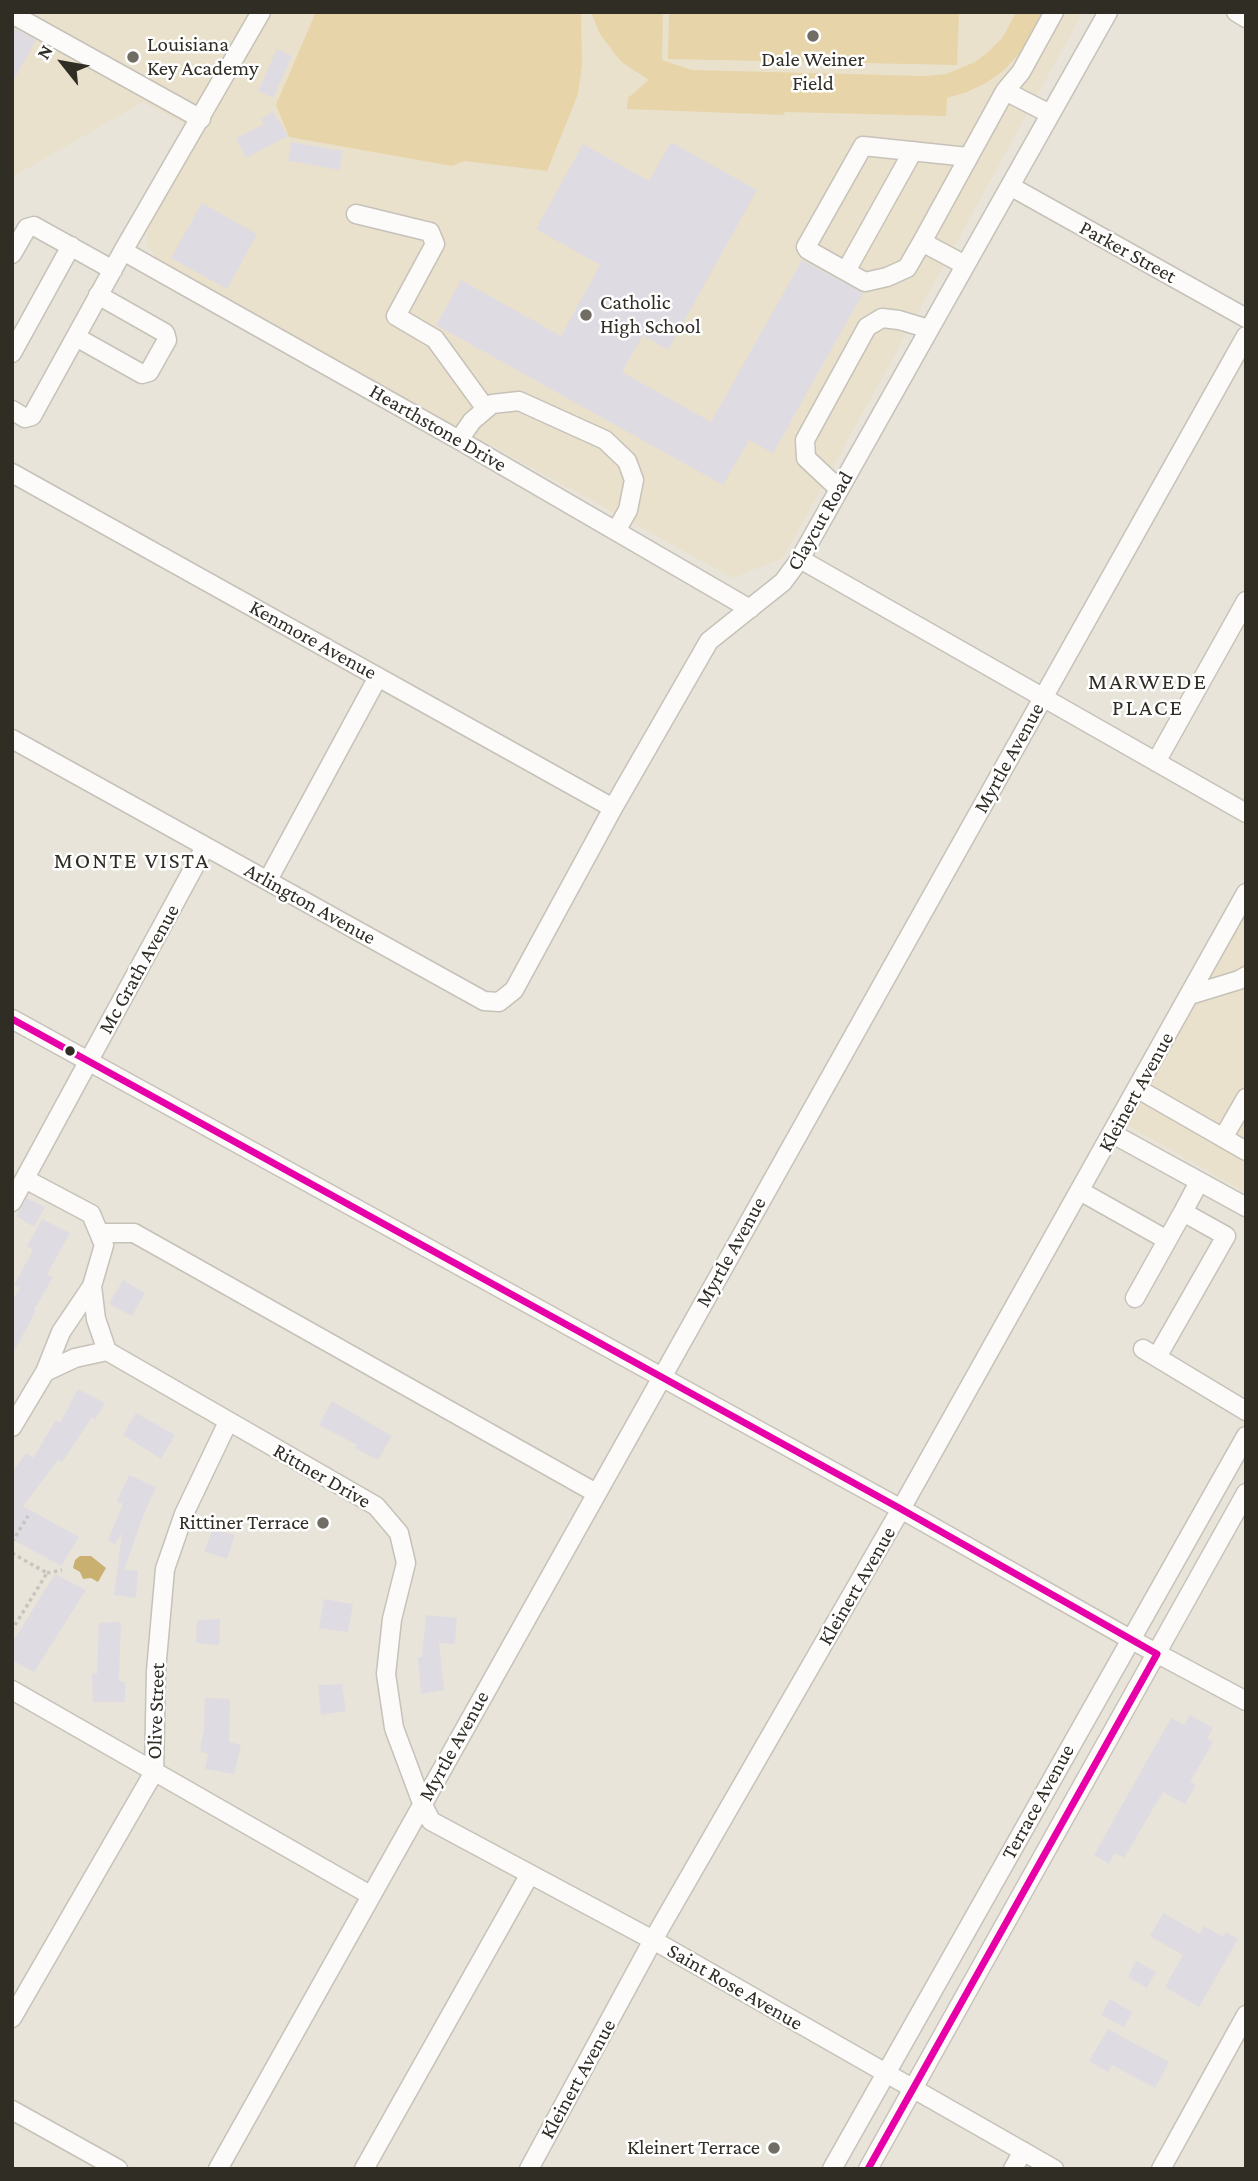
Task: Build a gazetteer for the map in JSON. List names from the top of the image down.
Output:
{
  "streets": {
    "street": [
      "Parker Street",
      "Hearthstone Drive",
      "Claycut Road",
      "Kenmore Avenue",
      "Myrtle Avenue",
      "Arlington Avenue",
      "Mc Grath Avenue",
      "Kleinert Avenue",
      "Rittner Drive",
      "Olive Street",
      "Terrace Avenue",
      "Saint Rose Avenue"
    ]
  },
  "crossings": [
    ["Parker Street", "Claycut Road"],
    ["Hearthstone Drive", "Claycut Road"],
    ["Claycut Road", "Kenmore Avenue"],
    ["Claycut Road", "Arlington Avenue"],
    ["Myrtle Avenue", "Rittner Drive"],
    ["Myrtle Avenue", "Saint Rose Avenue"],
    ["Arlington Avenue", "Mc Grath Avenue"],
    ["Kleinert Avenue", "Saint Rose Avenue"],
    ["Rittner Drive", "Olive Street"],
    ["Rittner Drive", "Saint Rose Avenue"],
    ["Terrace Avenue", "Saint Rose Avenue"]
  ],
  "districts": ["MARWEDE PLACE", "MONTE VISTA"],
  "places": [
    "Dale Weiner Field",
    "Louisiana Key Academy",
    "Catholic High School",
    "Rittiner Terrace",
    "Kleinert Terrace"
  ],
  "north": "top left"
}
